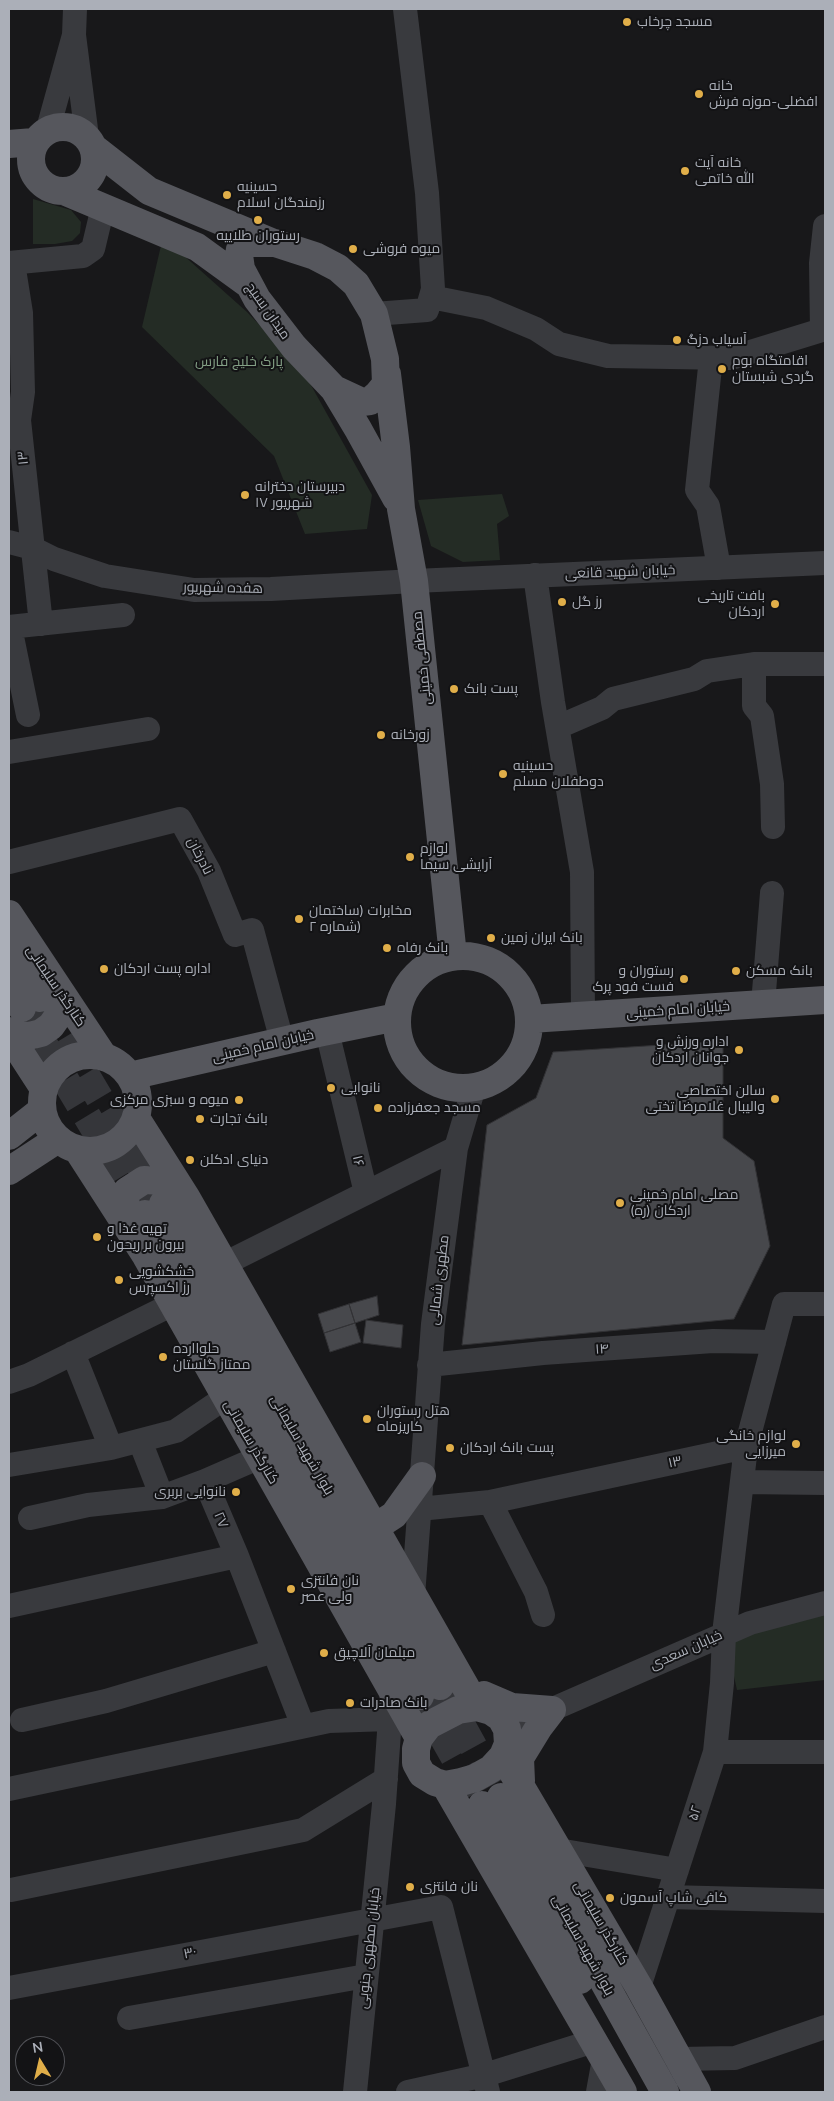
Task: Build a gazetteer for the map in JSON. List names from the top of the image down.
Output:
{
  "streets": {
    "main road": [
      "میدان بسیچ",
      "مصطفی خمینی",
      "کنارگذر سلیمانی",
      "خیابان امام خمینی",
      "بلوار شهید سلیمانی"
    ],
    "street": [
      "۱۳",
      "خیابان شهید قانعی",
      "هفده شهریور",
      "نادرخان",
      "۱۶",
      "مطهری شمالی",
      "۱۴",
      "۲۷",
      "خیابان سعدی",
      "۵۲",
      "خیابان مطهری جنوبی",
      "۳۰"
    ]
  },
  "crossings": [
    ["میدان بسیچ", "مصطفی خمینی"],
    ["۱۳", "هفده شهریور"],
    ["۱۳", "مطهری شمالی"],
    ["خیابان شهید قانعی", "هفده شهریور"],
    ["خیابان شهید قانعی", "مصطفی خمینی"],
    ["هفده شهریور", "مصطفی خمینی"],
    ["مصطفی خمینی", "خیابان امام خمینی"],
    ["مصطفی خمینی", "مطهری شمالی"],
    ["نادرخان", "خیابان امام خمینی"],
    ["کنارگذر سلیمانی", "خیابان امام خمینی"],
    ["کنارگذر سلیمانی", "مطهری شمالی"],
    ["کنارگذر سلیمانی", "بلوار شهید سلیمانی"],
    ["کنارگذر سلیمانی", "خیابان سعدی"],
    ["کنارگذر سلیمانی", "۵۲"],
    ["کنارگذر سلیمانی", "خیابان مطهری جنوبی"],
    ["خیابان امام خمینی", "۱۶"],
    ["خیابان امام خمینی", "مطهری شمالی"],
    ["مطهری شمالی", "۱۴"],
    ["خیابان سعدی", "۵۲"],
    ["خیابان مطهری جنوبی", "۳۰"]
  ],
  "parks": ["پارک خلیج فارس"],
  "places": [
    "مسجد چرخاب",
    "خانه افضلی-موزه فرش",
    "خانه آیت الله خاتمی",
    "حسینیه رزمندگان اسلام",
    "رستوران طلاییه",
    "میوه فروشی",
    "آسیاب دزگ",
    "اقامتگاه بوم گردی شبستان",
    "دبیرستان دخترانه ۱۷ شهریور",
    "رز گل",
    "بافت تاریخی اردکان",
    "پست بانک",
    "زورخانه",
    "حسینیه دوطفلان مسلم",
    "لوازم آرایشی سیما",
    "مخابرات (ساختمان شماره ۲)",
    "بانک ایران زمین",
    "بانک رفاه",
    "اداره پست اردکان",
    "بانک مسکن",
    "رستوران و فست فود پرک",
    "اداره ورزش و جوانان اردکان",
    "نانوایی",
    "سالن اختصاصی والیبال غلامرضا تختی",
    "میوه و سبزی مرکزی",
    "مسجد جعفرزاده",
    "بانک تجارت",
    "دنیای ادکلن",
    "مصلی امام خمینی (ره) اردکان",
    "تهیه غذا و بیرون بر ریحون",
    "خشکشویی رز اکسپرس",
    "حلواارده ممتاز گلستان",
    "هتل رستوران کاریزماه",
    "لوازم خانگی میرزایی",
    "پست بانک اردکان",
    "نانوایی بربری",
    "نان فانتزی ولی عصر",
    "مبلمان آلاچیق",
    "بانک صادرات",
    "نان فانتزی",
    "کافی شاپ آسمون"
  ],
  "north": "top"
}
